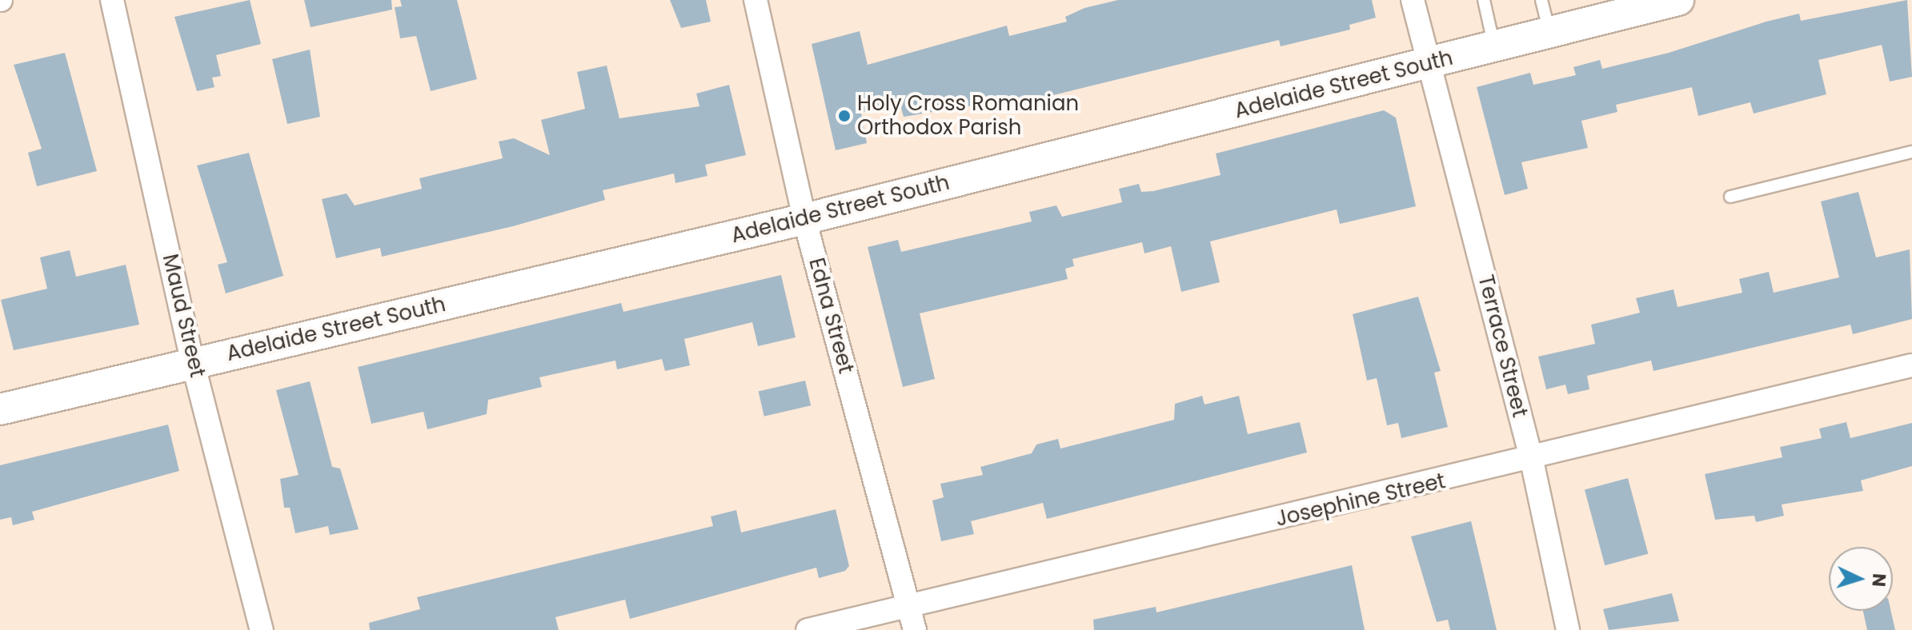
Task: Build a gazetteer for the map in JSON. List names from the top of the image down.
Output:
{
  "streets": {
    "main road": ["Adelaide Street South"],
    "street": [
      "Maud Street",
      "Edna Street",
      "Terrace Street",
      "Josephine Street"
    ]
  },
  "crossings": [
    ["Adelaide Street South", "Maud Street"],
    ["Adelaide Street South", "Edna Street"],
    ["Adelaide Street South", "Terrace Street"],
    ["Edna Street", "Josephine Street"],
    ["Terrace Street", "Josephine Street"]
  ],
  "places": ["Holy Cross Romanian Orthodox Parish"],
  "north": "right"
}
